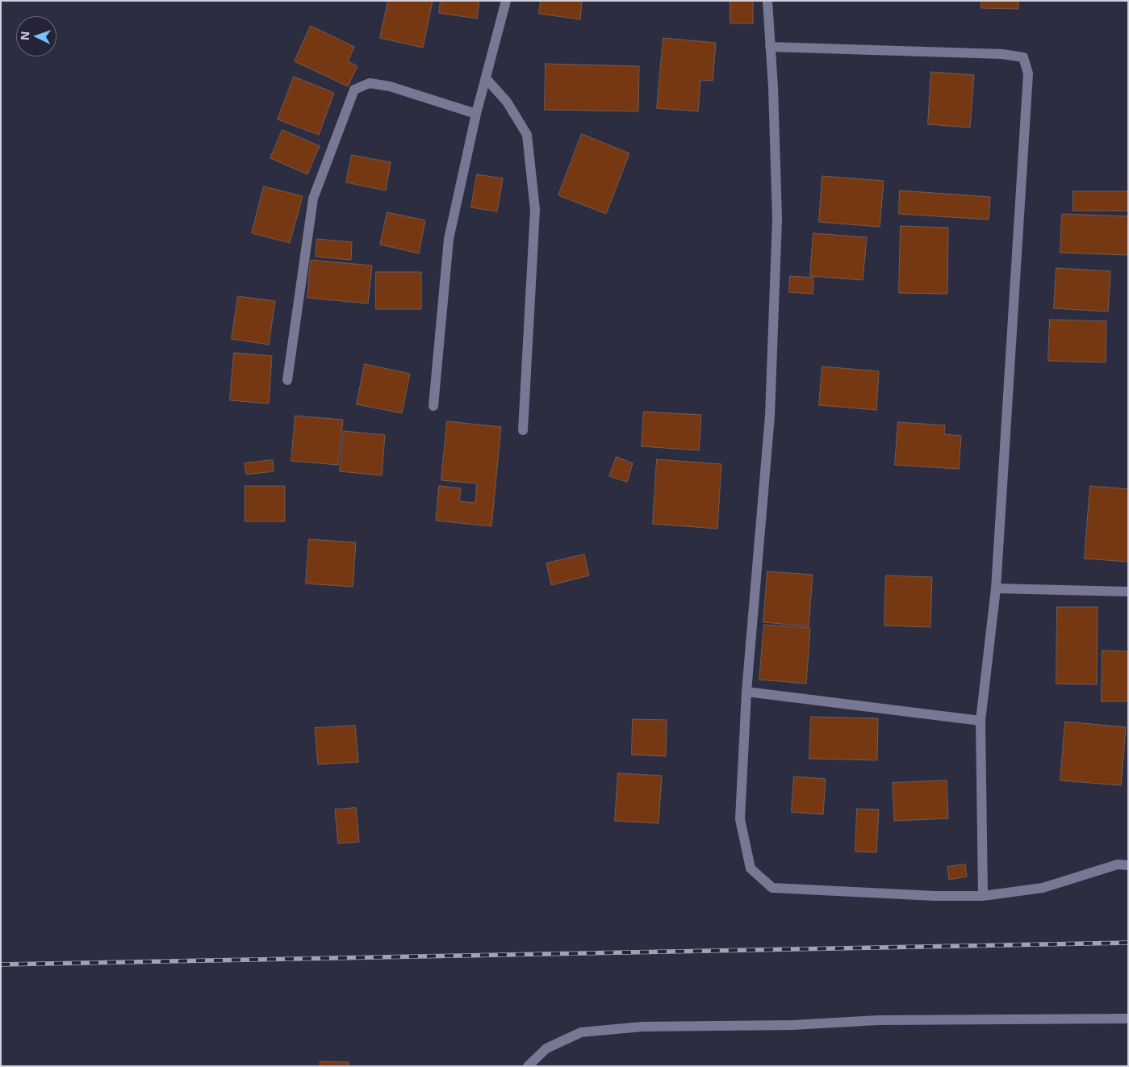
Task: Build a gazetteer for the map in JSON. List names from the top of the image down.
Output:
{
  "north": "left"
}
